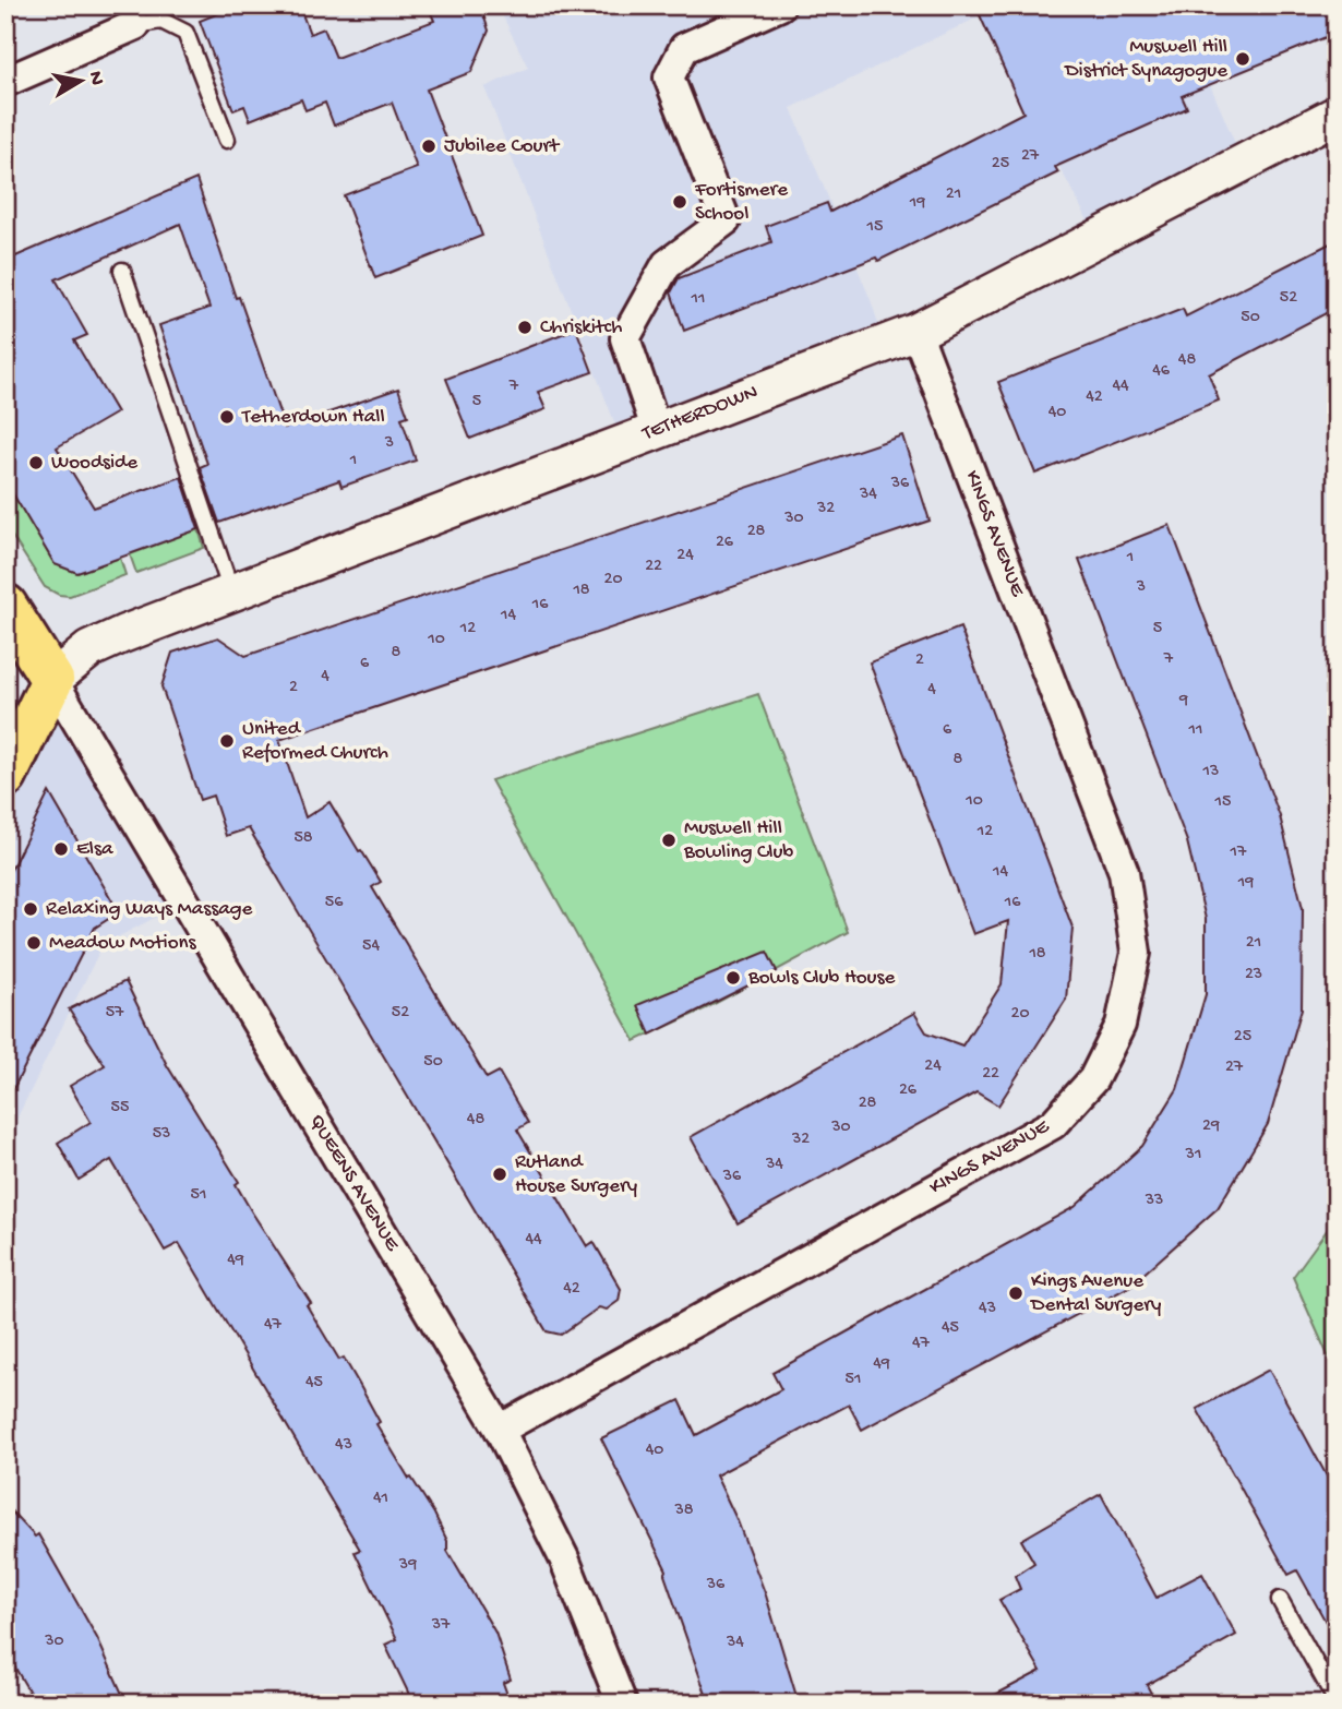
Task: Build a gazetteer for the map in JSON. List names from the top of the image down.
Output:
{
  "streets": {
    "street": ["TETHERDOWN", "KINGS AVENUE", "QUEENS AVENUE"]
  },
  "crossings": [
    ["TETHERDOWN", "KINGS AVENUE"],
    ["TETHERDOWN", "QUEENS AVENUE"],
    ["KINGS AVENUE", "QUEENS AVENUE"]
  ],
  "places": [
    "Muswell Hill District Synagogue",
    "Jubilee Court",
    "Fortismere School",
    "Chriskitch",
    "Tetherdown Hall",
    "Woodside",
    "United Reformed Church",
    "Muswell Hill Bowling Club",
    "Elsa",
    "Relaxing Ways Massage",
    "Meadow Motions",
    "Bowls Club House",
    "Rutland House Surgery",
    "Kings Avenue Dental Surgery"
  ],
  "house_numbers": [
    "27",
    "25",
    "21",
    "19",
    "15",
    "52",
    "11",
    "50",
    "48",
    "46",
    "7",
    "44",
    "42",
    "5",
    "40",
    "3",
    "1",
    "36",
    "34",
    "32",
    "30",
    "28",
    "26",
    "24",
    "1",
    "22",
    "20",
    "3",
    "18",
    "16",
    "14",
    "12",
    "5",
    "10",
    "8",
    "7",
    "2",
    "6",
    "4",
    "2",
    "4",
    "9",
    "6",
    "11",
    "8",
    "13",
    "10",
    "15",
    "12",
    "58",
    "17",
    "14",
    "19",
    "56",
    "16",
    "21",
    "54",
    "18",
    "23",
    "57",
    "52",
    "20",
    "25",
    "50",
    "24",
    "27",
    "22",
    "26",
    "28",
    "55",
    "48",
    "29",
    "30",
    "53",
    "32",
    "31",
    "34",
    "36",
    "51",
    "33",
    "44",
    "49",
    "42",
    "43",
    "47",
    "45",
    "47",
    "49",
    "51",
    "45",
    "43",
    "40",
    "41",
    "38",
    "39",
    "36",
    "37",
    "30",
    "34"
  ],
  "north": "right"
}
